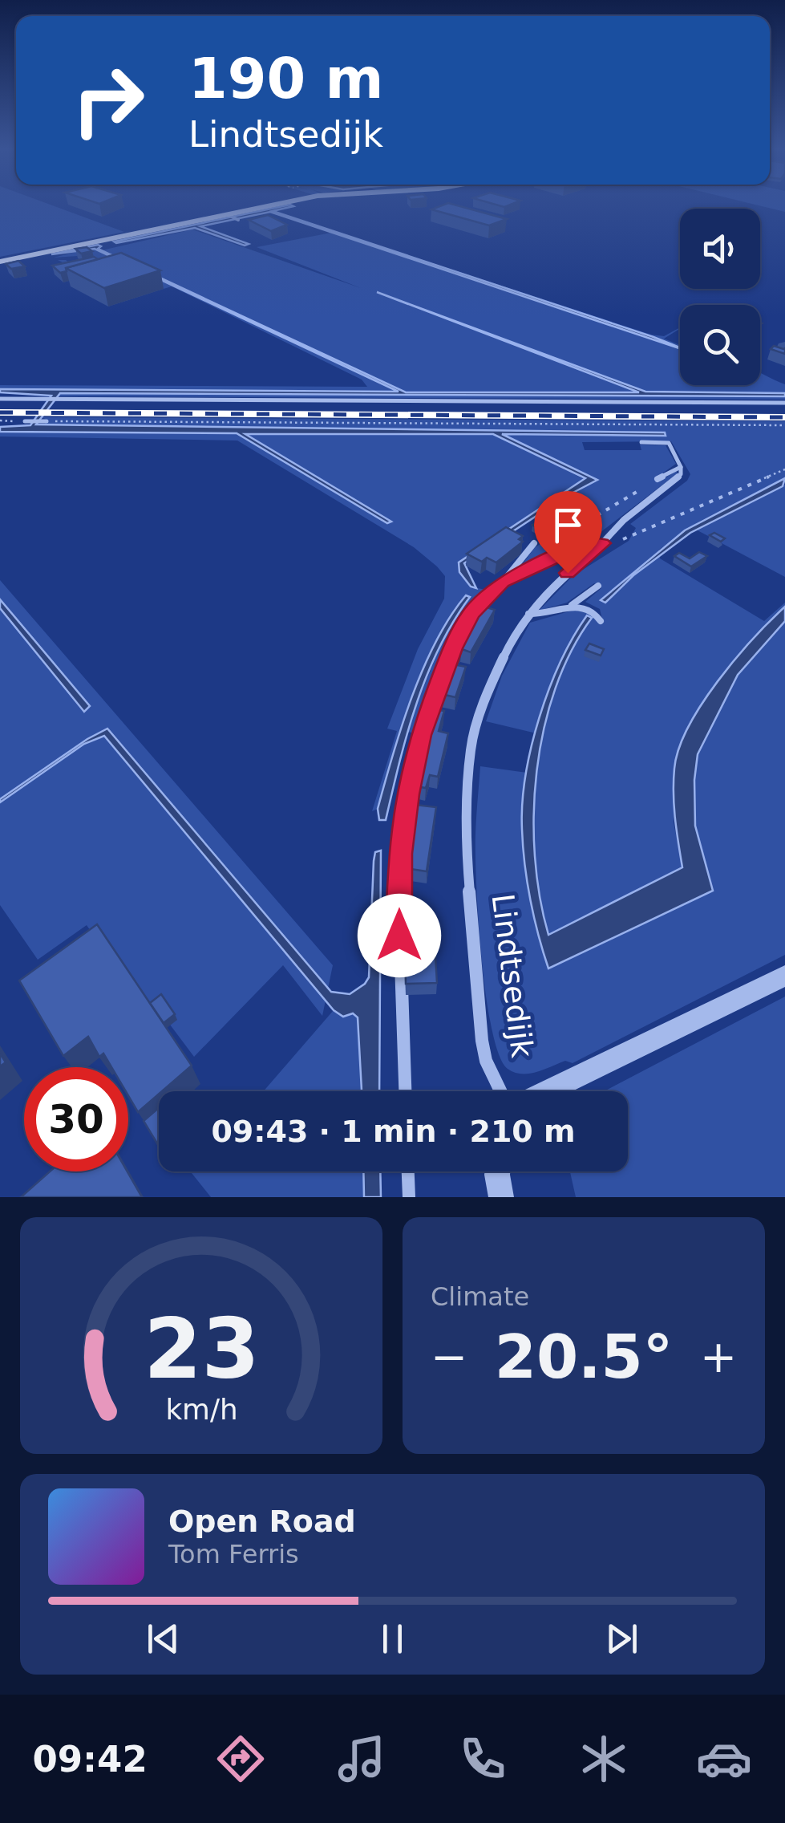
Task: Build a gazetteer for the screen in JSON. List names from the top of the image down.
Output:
{
  "streets": {
    "street": ["Lindtsedijk"]
  },
  "page": {
    "turn": ["190 m", "Lindtsedijk"],
    "limit": "30",
    "trip": "09:43 · 1 min · 210 m",
    "tile": "Climate",
    "heat": ["−", "20.5°", "+"],
    "song": ["Open Road", "Tom Ferris"],
    "tabs": "09:42",
    "gauge": ["23", "km/h"]
  }
}
